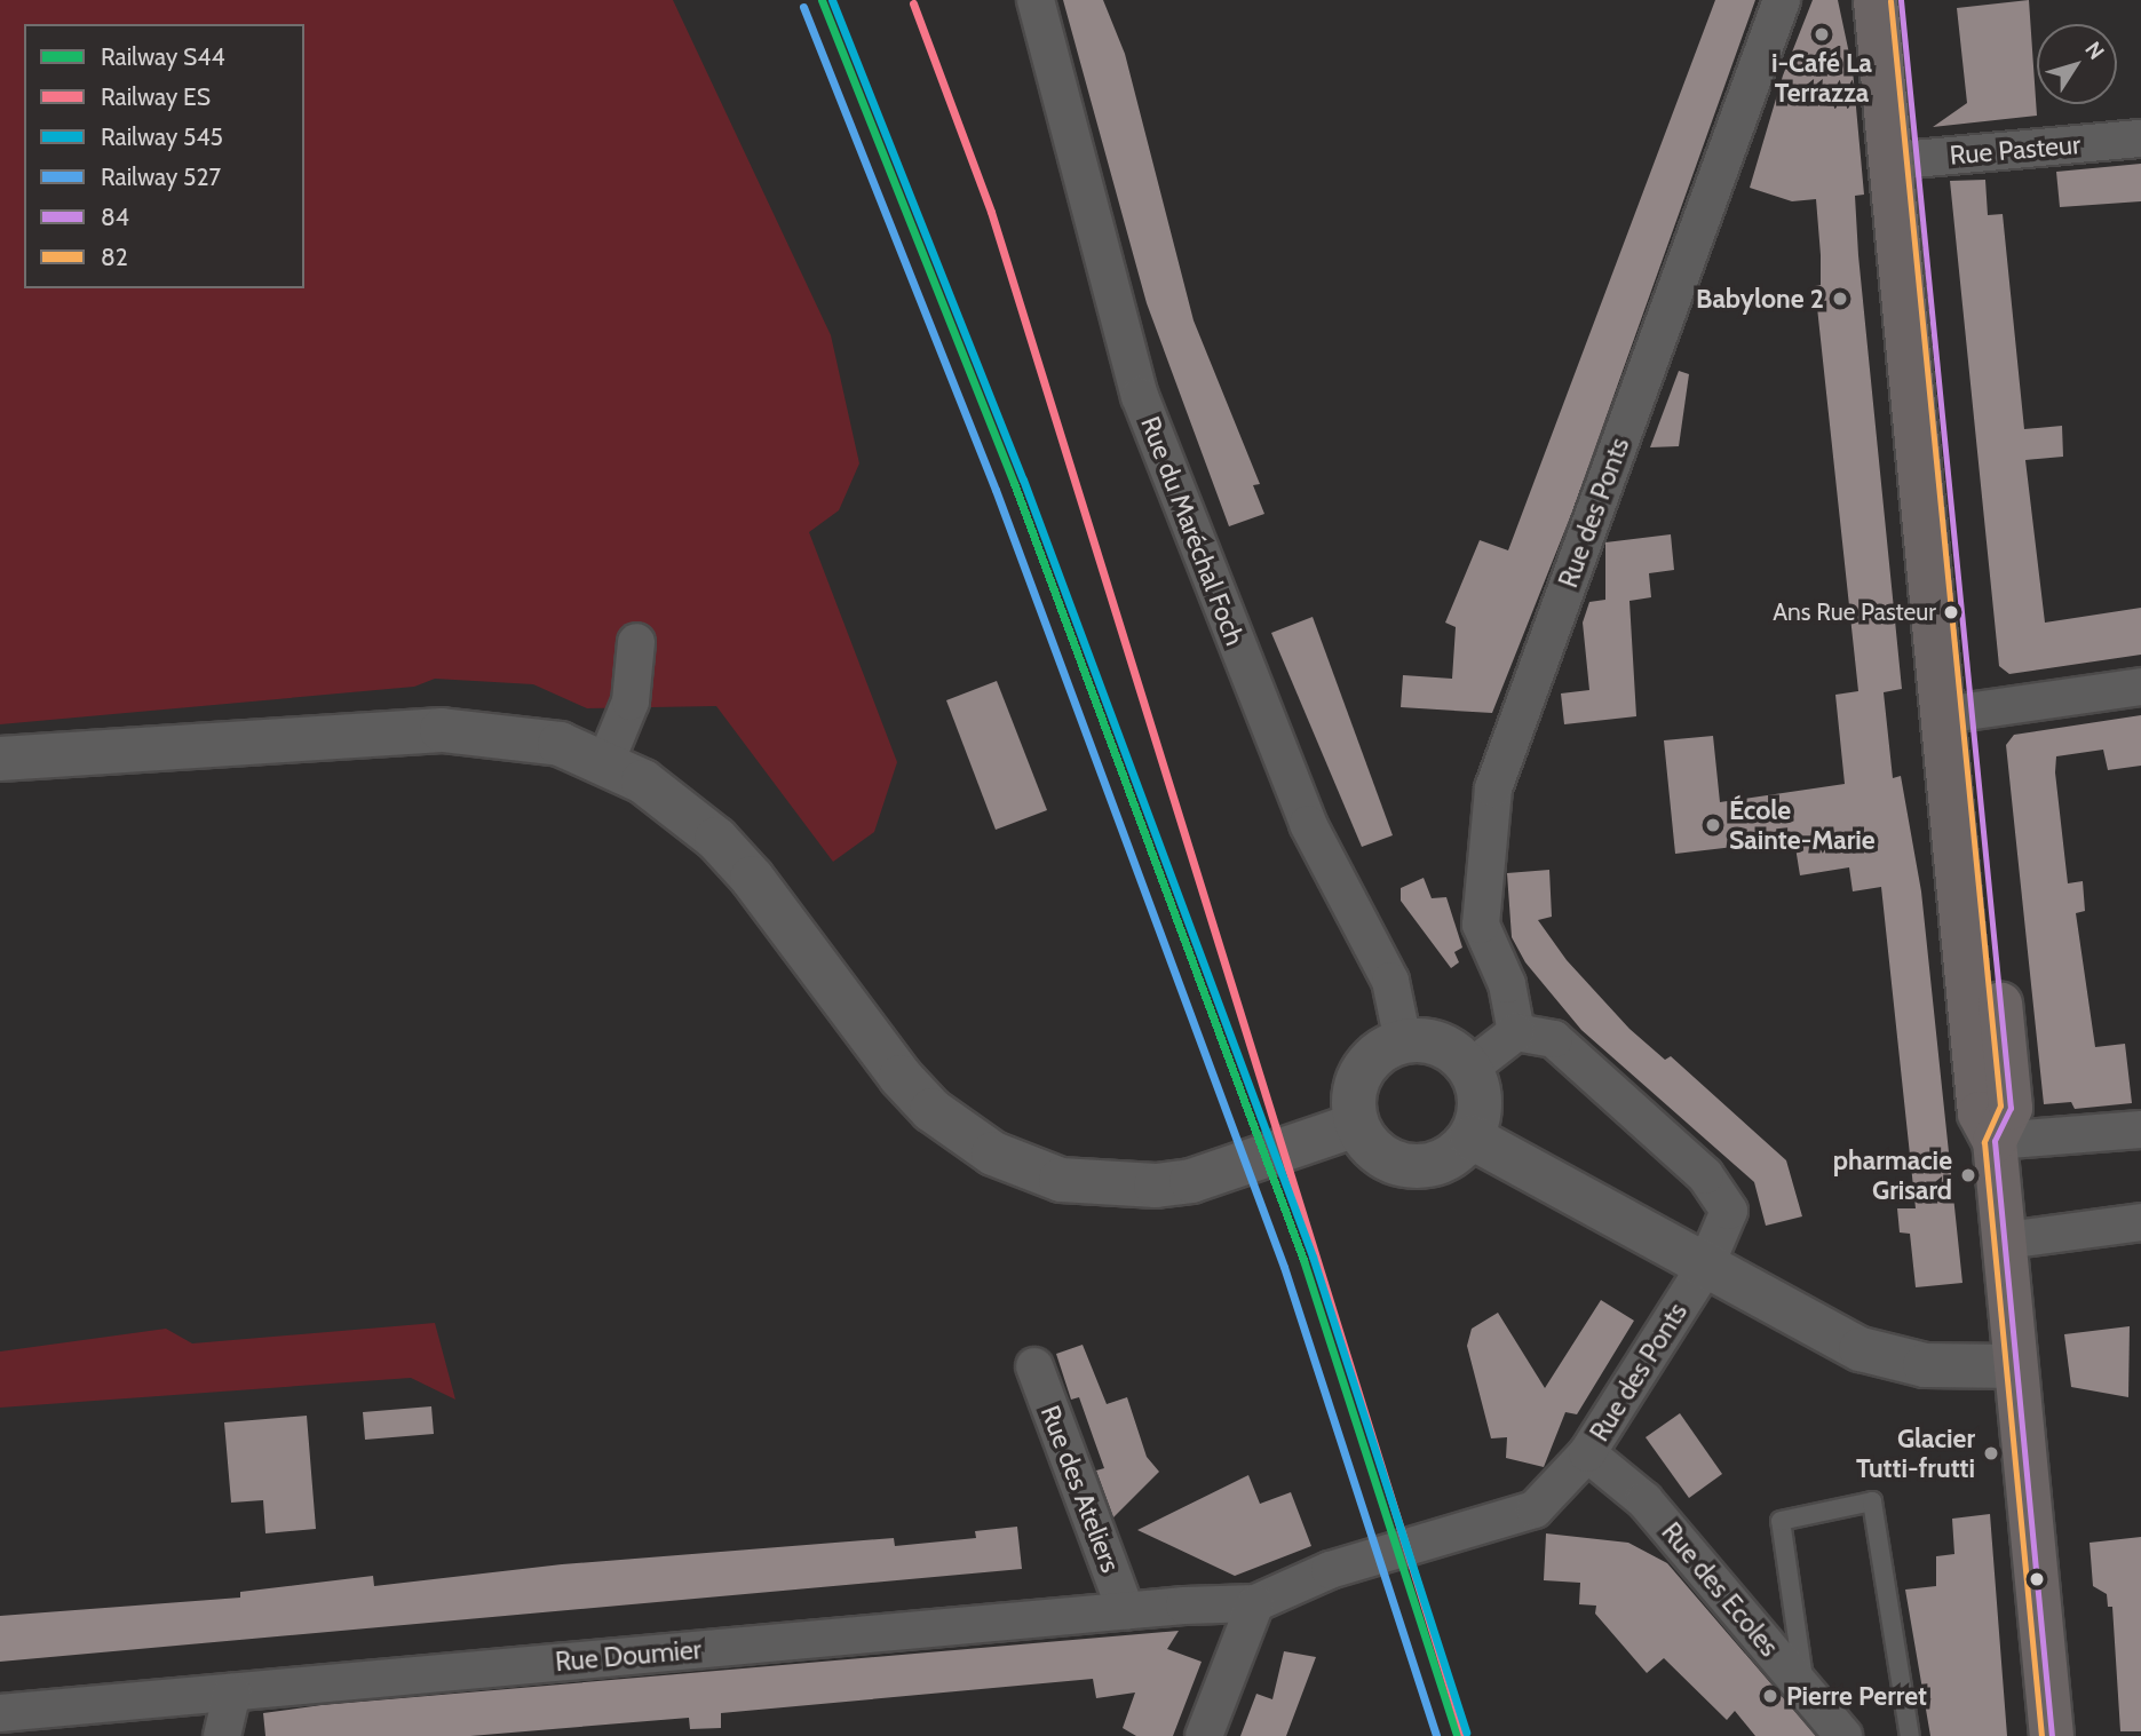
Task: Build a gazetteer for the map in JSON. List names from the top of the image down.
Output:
{
  "streets": {
    "street": [
      "Rue Pasteur",
      "Rue des Ponts",
      "Rue du Maréchal Foch",
      "Rue des Ateliers",
      "Rue des Ecoles",
      "Rue Doumier"
    ]
  },
  "crossings": [
    ["Rue des Ponts", "Rue des Ecoles"],
    ["Rue des Ponts", "Rue Doumier"],
    ["Rue des Ateliers", "Rue Doumier"]
  ],
  "places": [
    "i-Café La Terrazza",
    "Babylone 2",
    "Ans Rue Pasteur",
    "École Sainte-Marie",
    "pharmacie Grisard",
    "Glacier Tutti-frutti",
    "Pierre Perret"
  ],
  "lines": [
    "rail line S44",
    "rail line 545",
    "transit line 84",
    "transit line 82",
    "rail line ES",
    "rail line 527"
  ],
  "legend": [
    "Railway S44",
    "Railway ES",
    "Railway 545",
    "Railway 527",
    "84",
    "82"
  ],
  "north": "top right"
}
